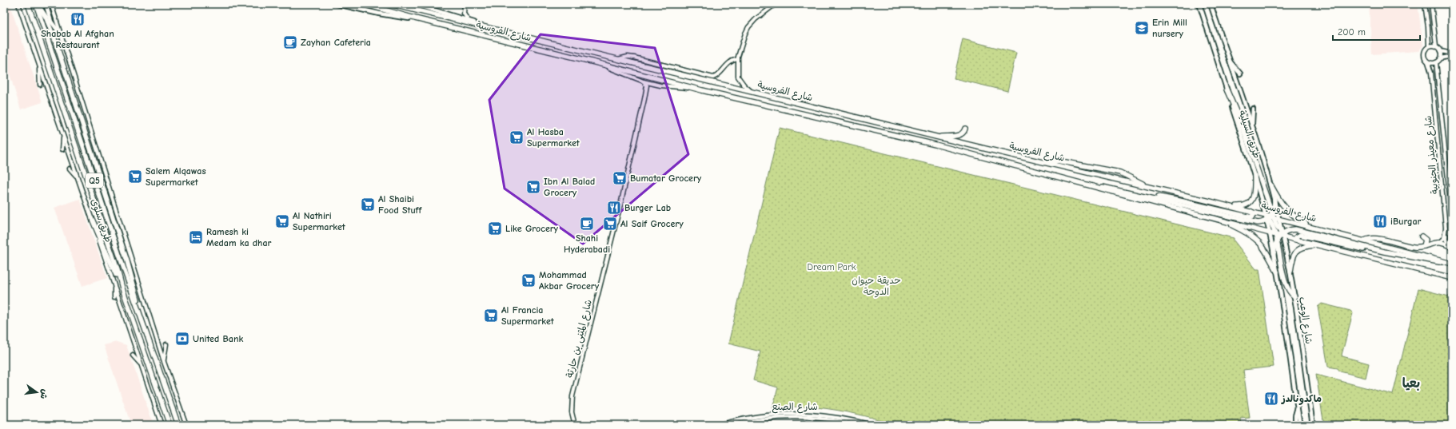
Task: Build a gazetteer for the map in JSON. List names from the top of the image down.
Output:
{
  "streets": {
    "highway": ["شارع الفروسية", "Q5", "طريق سلوى"],
    "main road": ["طريق السيلية", "شارع الوعب"],
    "street": ["شارع معيذر الجنوبية", "شارع المثنى بن حارثة", "شارع الصنع"]
  },
  "crossings": [
    ["شارع الفروسية", "طريق السيلية"],
    ["شارع الفروسية", "شارع الوعب"],
    ["طريق السيلية", "شارع الوعب"]
  ],
  "districts": ["بعيا"],
  "parks": ["Dream Park", "حديقة حيوان الدوحة"],
  "places": {
    "restaurant": [
      "Shabab Al Afghan Restaurant",
      "Burger Lab",
      "iBurgar",
      "ماكدونالدز"
    ],
    "school or university": ["Erin Mill nursery"],
    "cafe": ["Zayhan Cafeteria", "Shahi Hyderabadi"],
    "supermarket": [
      "Al Hasba Supermarket",
      "Salem Alqawas Supermarket",
      "Bumatar Grocery",
      "Ibn Al Balad Grocery",
      "Al Shaibi Food Stuff",
      "Al Nathiri Supermarket",
      "Al Saif Grocery",
      "Like Grocery",
      "Mohammad Akbar Grocery",
      "Al Francia Supermarket"
    ],
    "hotel": ["Ramesh ki Medam ka dhar"],
    "bank": ["United Bank"]
  },
  "scale_bar": "200 m",
  "north": "right"
}
